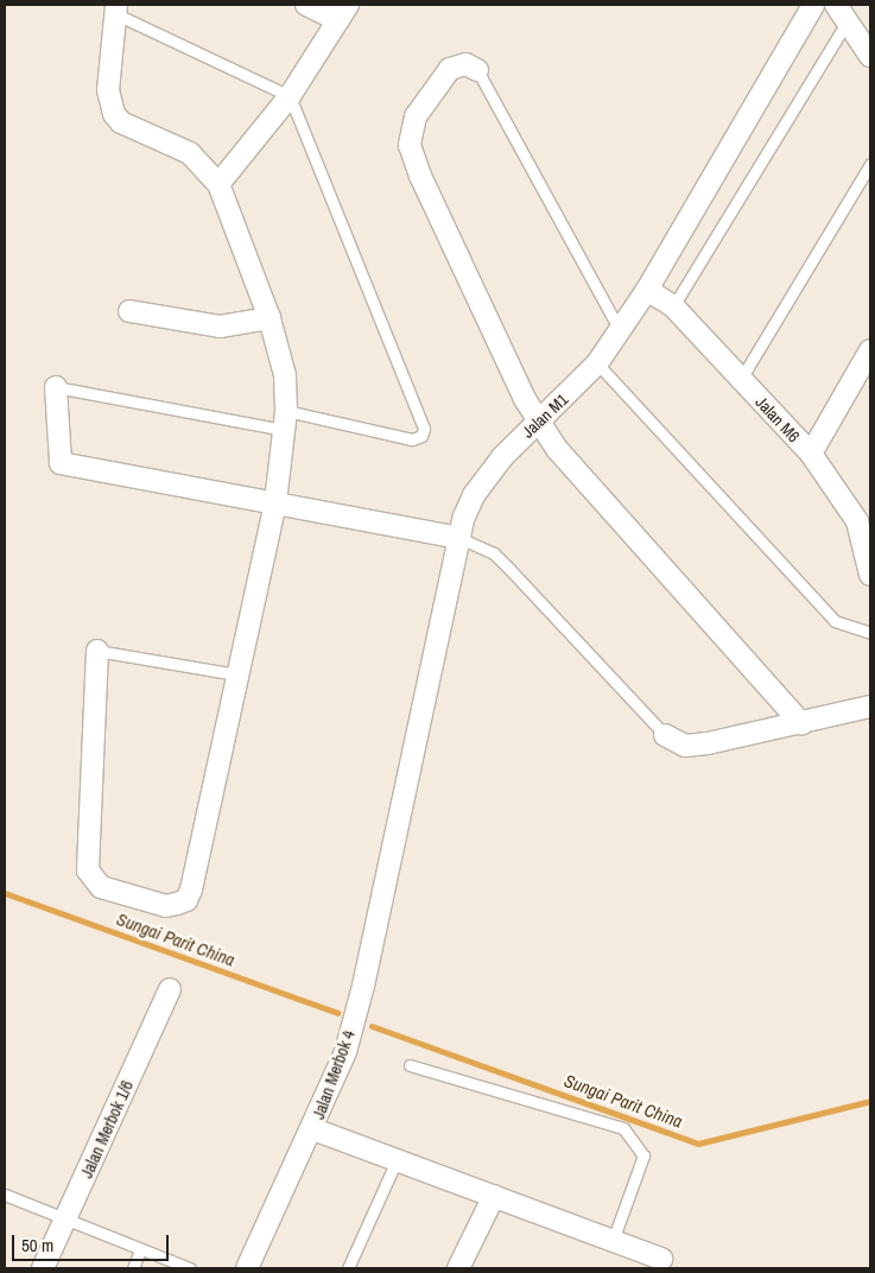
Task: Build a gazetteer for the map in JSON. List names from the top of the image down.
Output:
{
  "streets": {
    "street": [
      "Jalan M1",
      "Jalan M6",
      "Jalan Merbok 4",
      "Jalan Merbok 1/6"
    ]
  },
  "crossings": [
    ["Jalan M1", "Jalan M6"],
    ["Jalan M1", "Jalan Merbok 4"]
  ],
  "water": ["Sungai Parit China"],
  "scale_bar": "50 m"
}
